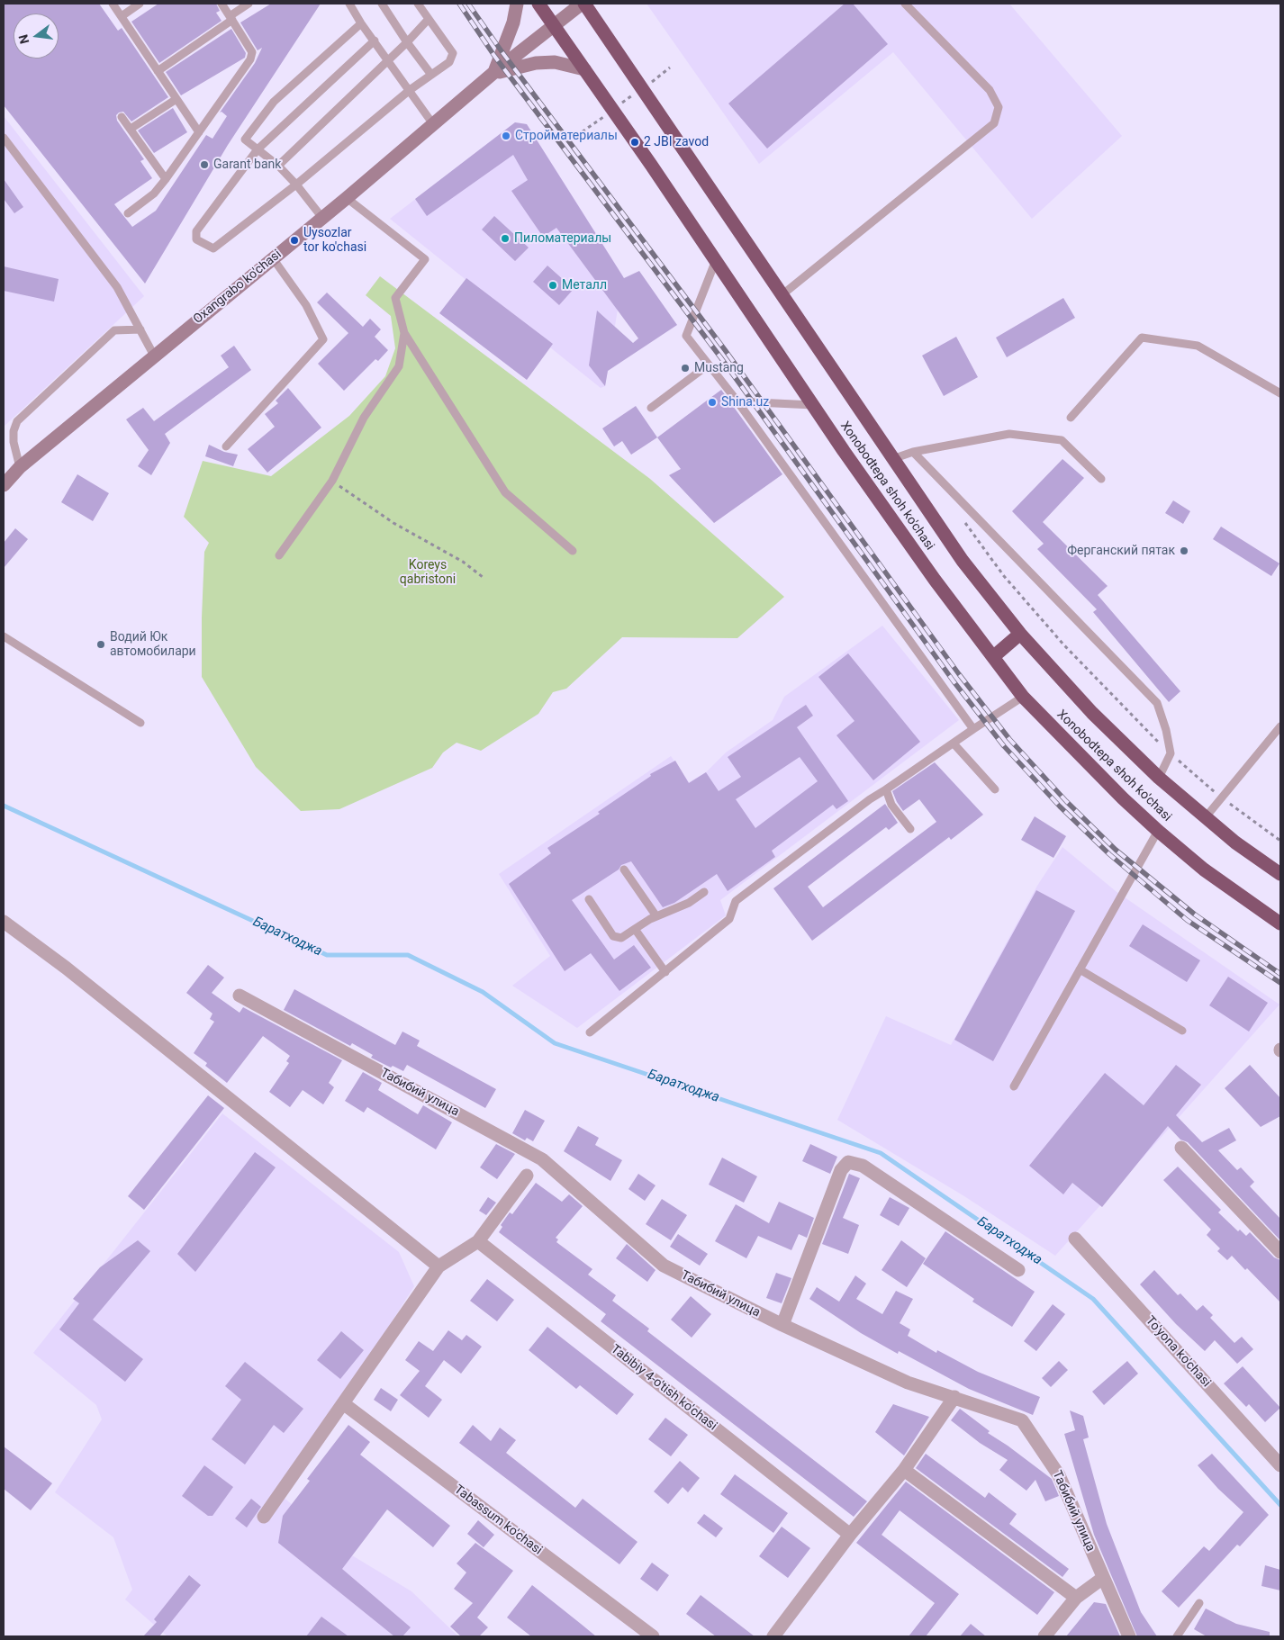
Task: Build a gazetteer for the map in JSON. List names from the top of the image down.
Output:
{
  "streets": {
    "highway": ["Xonobodtepa shoh ko'chasi"],
    "main road": ["Oxangrabo ko'chasi"],
    "street": [
      "Табибий улица",
      "To'yona ko'chasi",
      "Tabibiy 4-o'tish ko'chasi",
      "Tabassum ko'chasi"
    ]
  },
  "crossings": [
    ["Oxangrabo ko'chasi", "Xonobodtepa shoh ko'chasi"]
  ],
  "water": ["Баратходжа"],
  "parks": ["Koreys qabristoni"],
  "places": [
    "Стройматериалы",
    "2 JBI zavod",
    "Garant bank",
    "Пиломатериалы",
    "Uysozlar tor ko'chasi",
    "Металл",
    "Mustang",
    "Shina.uz",
    "Ферганский пятак",
    "Водий Юк автомобилари"
  ],
  "north": "left"
}
